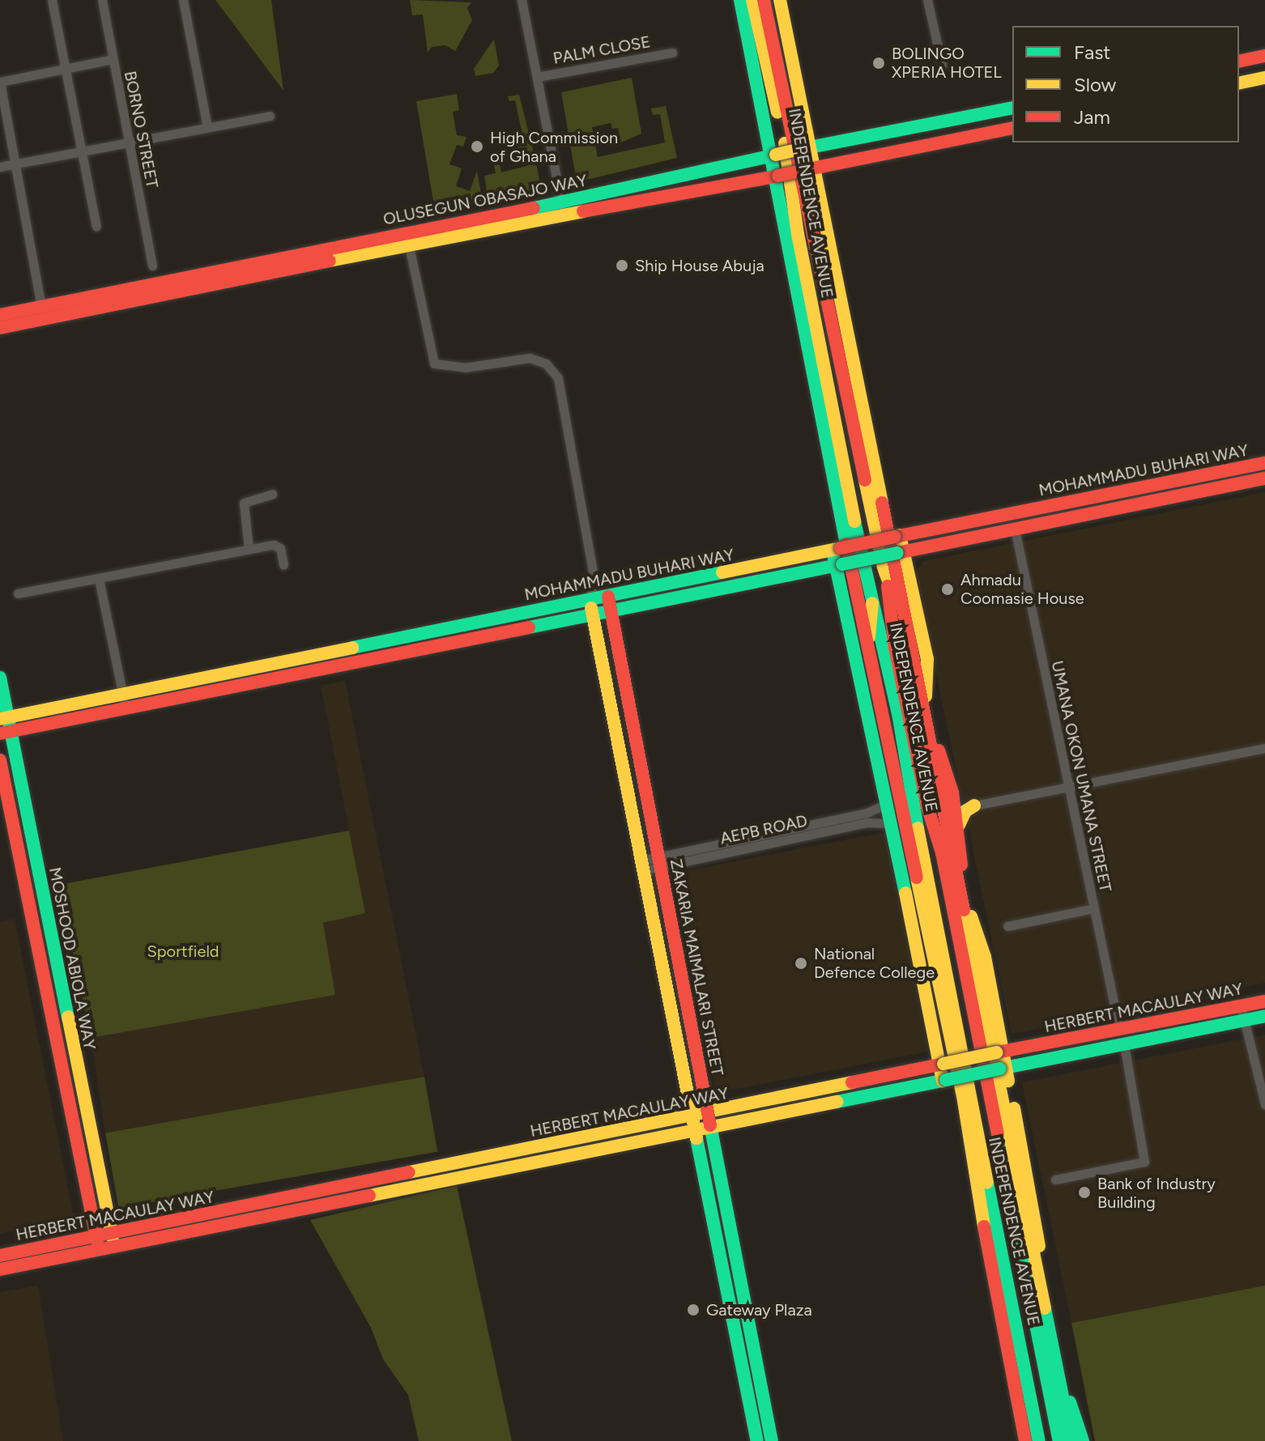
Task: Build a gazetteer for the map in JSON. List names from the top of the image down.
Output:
{
  "streets": {
    "main road": [
      "OLUSEGUN OBASAJO WAY",
      "INDEPENDENCE AVENUE",
      "MOHAMMADU BUHARI WAY",
      "MOSHOOD ABIOLA WAY",
      "ZAKARIA MAIMALARI STREET",
      "HERBERT MACAULAY WAY"
    ],
    "street": [
      "PALM CLOSE",
      "BORNO STREET",
      "UMANA OKON UMANA STREET",
      "AEPB ROAD"
    ]
  },
  "crossings": [
    ["OLUSEGUN OBASAJO WAY", "INDEPENDENCE AVENUE"],
    ["OLUSEGUN OBASAJO WAY", "ZAKARIA MAIMALARI STREET"],
    ["MOHAMMADU BUHARI WAY", "UMANA OKON UMANA STREET"],
    ["MOHAMMADU BUHARI WAY", "MOSHOOD ABIOLA WAY"],
    ["MOHAMMADU BUHARI WAY", "ZAKARIA MAIMALARI STREET"],
    ["UMANA OKON UMANA STREET", "HERBERT MACAULAY WAY"],
    ["AEPB ROAD", "ZAKARIA MAIMALARI STREET"],
    ["MOSHOOD ABIOLA WAY", "HERBERT MACAULAY WAY"],
    ["ZAKARIA MAIMALARI STREET", "HERBERT MACAULAY WAY"]
  ],
  "parks": ["Sportfield"],
  "places": [
    "BOLINGO XPERIA HOTEL",
    "High Commission of Ghana",
    "Ship House Abuja",
    "Ahmadu Coomasie House",
    "National Defence College",
    "Bank of Industry Building",
    "Gateway Plaza"
  ],
  "legend": ["Fast", "Slow", "Jam"]
}
